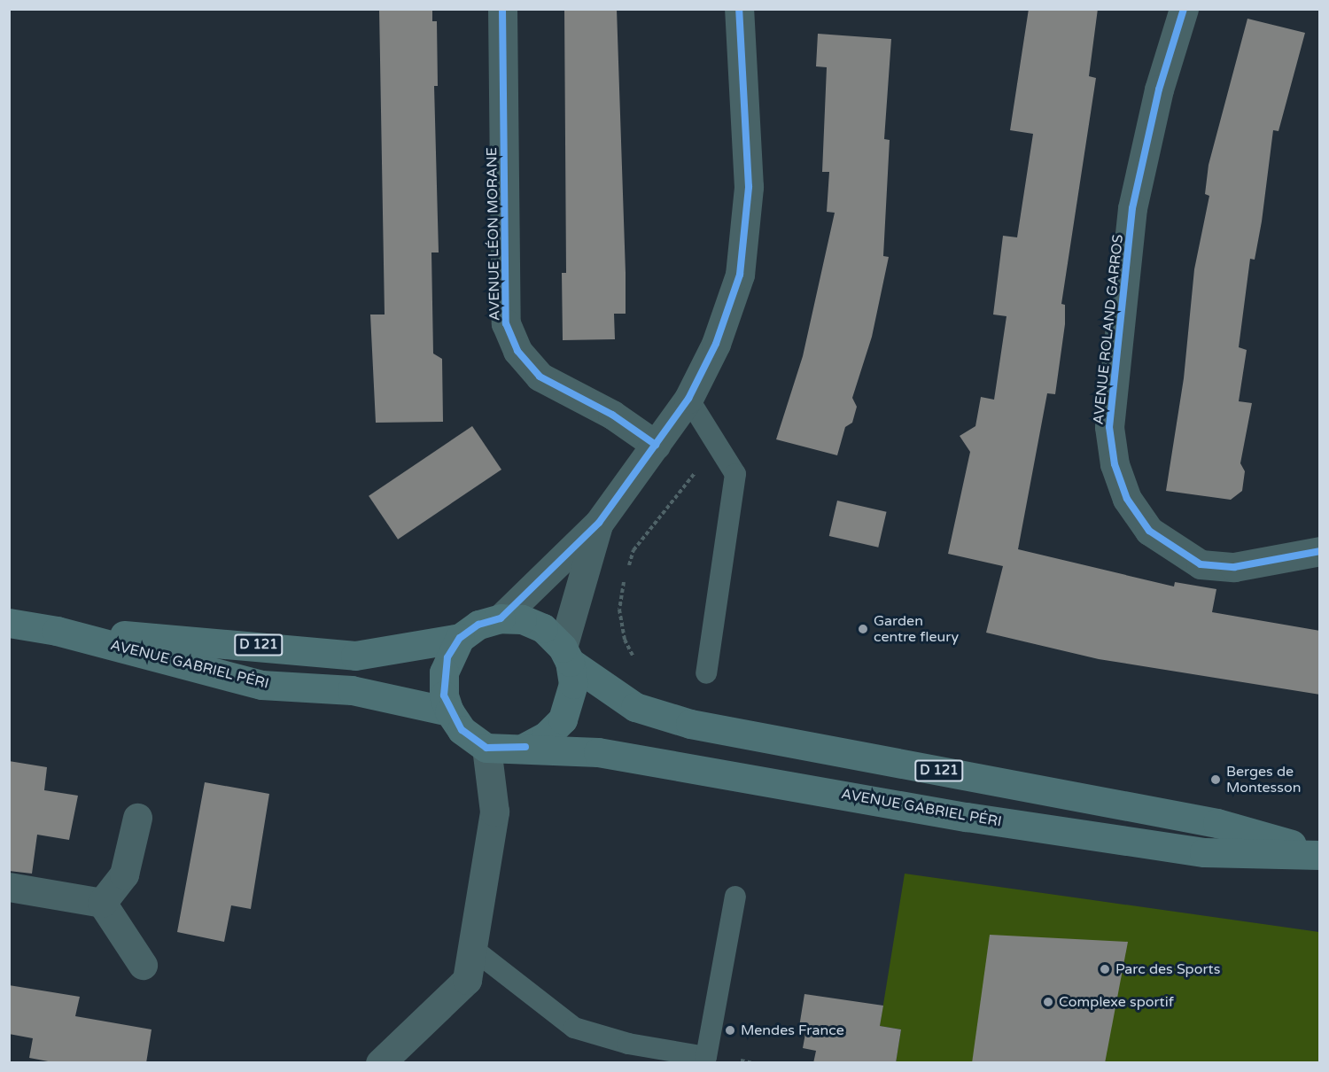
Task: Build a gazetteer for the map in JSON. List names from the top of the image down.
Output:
{
  "streets": {
    "main road": ["D 121", "AVENUE GABRIEL PÉRI"],
    "street": ["AVENUE LÉON MORANE", "AVENUE ROLAND GARROS"]
  },
  "places": [
    "Garden centre fleury",
    "Berges de Montesson",
    "Parc des Sports",
    "Complexe sportif",
    "Mendes France"
  ]
}
